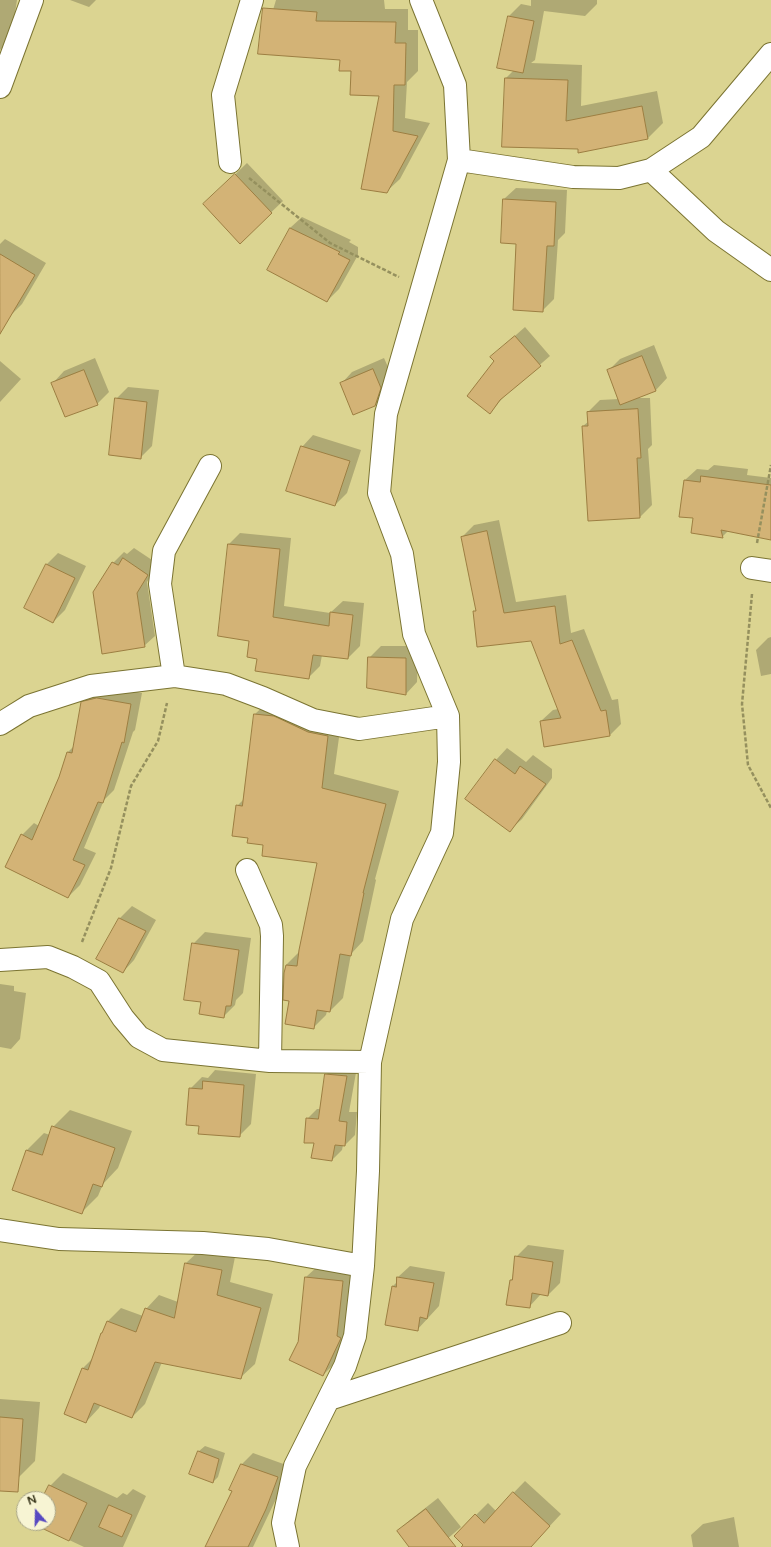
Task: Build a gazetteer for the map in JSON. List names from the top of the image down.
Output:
{
  "north": "top"
}
